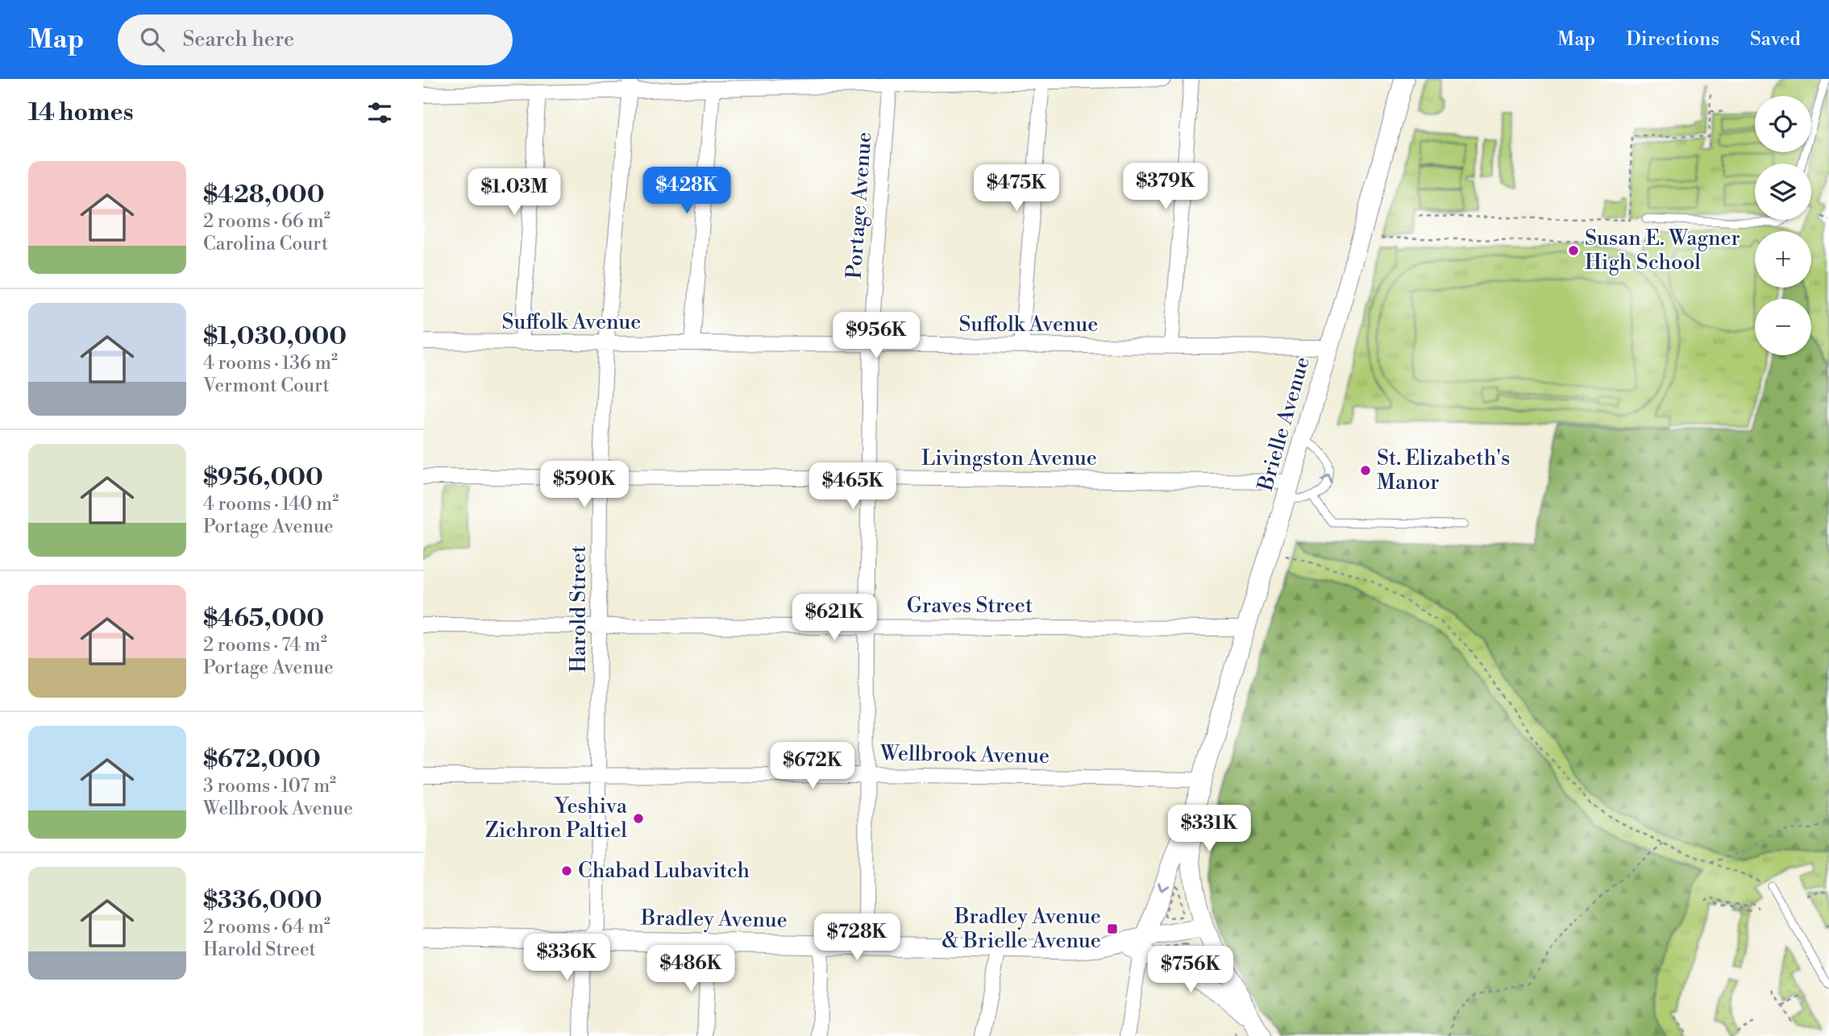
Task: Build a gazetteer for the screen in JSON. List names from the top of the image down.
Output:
{
  "streets": {
    "street": [
      "Portage Avenue",
      "Suffolk Avenue",
      "Brielle Avenue",
      "Livingston Avenue",
      "Graves Street",
      "Harold Street",
      "Wellbrook Avenue",
      "Bradley Avenue"
    ]
  },
  "crossings": [
    ["Portage Avenue", "Suffolk Avenue"],
    ["Portage Avenue", "Livingston Avenue"],
    ["Portage Avenue", "Graves Street"],
    ["Portage Avenue", "Wellbrook Avenue"],
    ["Portage Avenue", "Bradley Avenue"],
    ["Suffolk Avenue", "Brielle Avenue"],
    ["Suffolk Avenue", "Harold Street"],
    ["Brielle Avenue", "Livingston Avenue"],
    ["Brielle Avenue", "Graves Street"],
    ["Brielle Avenue", "Wellbrook Avenue"],
    ["Brielle Avenue", "Bradley Avenue"],
    ["Livingston Avenue", "Harold Street"],
    ["Graves Street", "Harold Street"],
    ["Harold Street", "Wellbrook Avenue"],
    ["Harold Street", "Bradley Avenue"]
  ],
  "places": {
    "other": [
      "Susan E. Wagner High School",
      "St. Elizabeth's Manor",
      "Yeshiva Zichron Paltiel",
      "Chabad Lubavitch"
    ],
    "transit": ["Bradley Avenue & Brielle Avenue"]
  },
  "page": {
    "header": "Map",
    "search": "Search here",
    "nav": ["Map", "Directions", "Saved"],
    "heading": "14 homes",
    "map_buttons": ["+", "−"],
    "list": [
      {
        "name": "$428,000",
        "note": "2 rooms · 66 m² · Carolina Court"
      },
      {
        "name": "$1,030,000",
        "note": "4 rooms · 136 m² · Vermont Court"
      },
      {
        "name": "$956,000",
        "note": "4 rooms · 140 m² · Portage Avenue"
      },
      {
        "name": "$465,000",
        "note": "2 rooms · 74 m² · Portage Avenue"
      },
      {
        "name": "$672,000",
        "note": "3 rooms · 107 m² · Wellbrook Avenue"
      },
      {
        "name": "$336,000",
        "note": "2 rooms · 64 m² · Harold Street"
      }
    ],
    "price": [
      "$379K",
      "$475K",
      "$428K",
      "$1.03M",
      "$956K",
      "$590K",
      "$465K",
      "$621K",
      "$672K",
      "$331K",
      "$728K",
      "$336K",
      "$486K",
      "$756K"
    ]
  }
}
